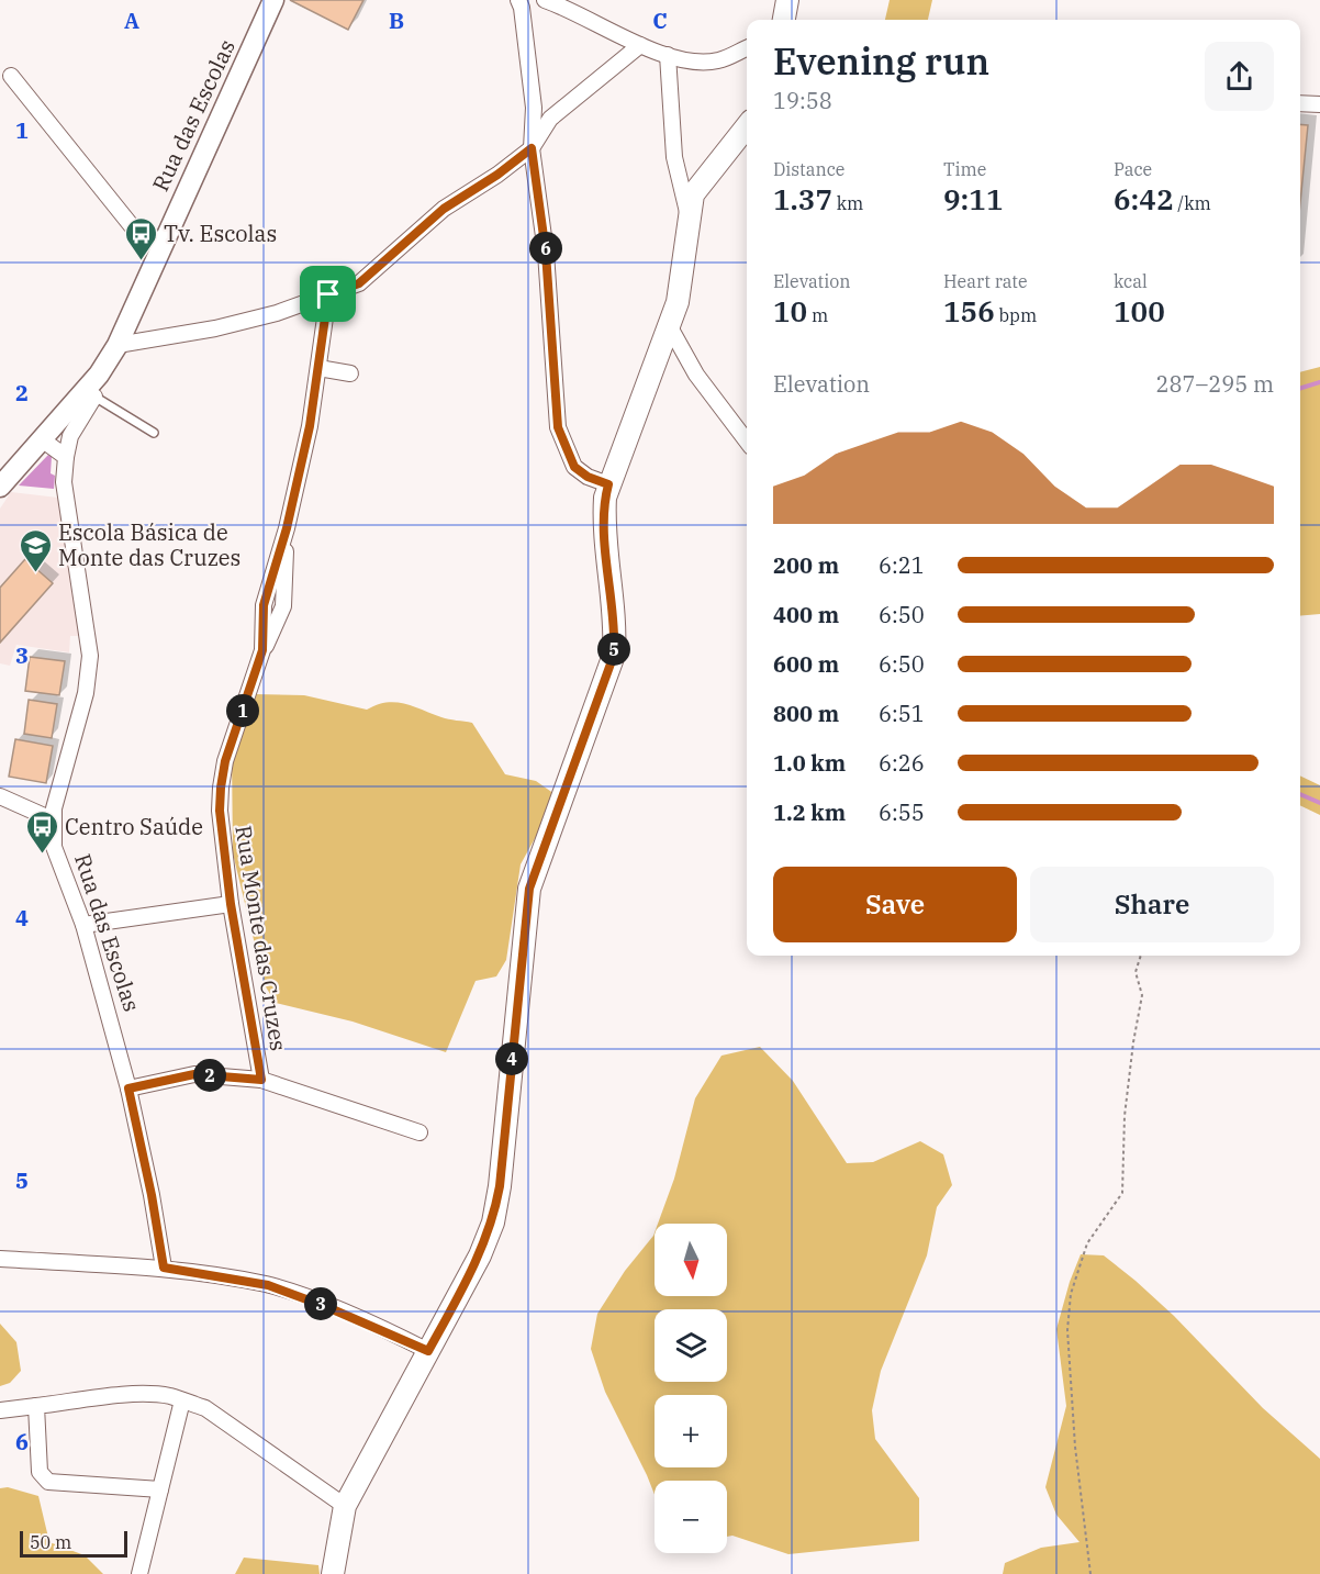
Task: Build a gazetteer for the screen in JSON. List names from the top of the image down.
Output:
{
  "streets": {
    "street": ["Rua das Escolas", "Rua Monte das Cruzes"]
  },
  "places": {
    "bus stop": ["Tv. Escolas", "Centro Saúde"],
    "school or university": ["Escola Básica de Monte das Cruzes"]
  },
  "scale_bar": "50 m",
  "north": "bottom",
  "page": {
    "heading": ["Evening run", "19:58"],
    "stats": [
      ["Distance", "1.37 km"],
      ["Time", "9:11"],
      ["Pace", "6:42 /km"],
      ["Elevation", "10 m"],
      ["Heart rate", "156 bpm"],
      ["kcal", "100"]
    ],
    "pins": [
      "6",
      "5",
      "1",
      "4",
      "2",
      "3"
    ],
    "chart": ["Elevation", "287–295 m"],
    "list": [
      {
        "name": "200 m",
        "note": "6:21"
      },
      {
        "name": "400 m",
        "note": "6:50"
      },
      {
        "name": "600 m",
        "note": "6:50"
      },
      {
        "name": "800 m",
        "note": "6:51"
      },
      {
        "name": "1.0 km",
        "note": "6:26"
      },
      {
        "name": "1.2 km",
        "note": "6:55"
      }
    ],
    "buttons": ["Save", "Share"],
    "map_buttons": ["+", "−"],
    "scale": "50 m"
  },
  "grid": {
    "columns": ["A", "B", "C"],
    "rows": [
      "1",
      "2",
      "3",
      "4",
      "5",
      "6"
    ]
  }
}
